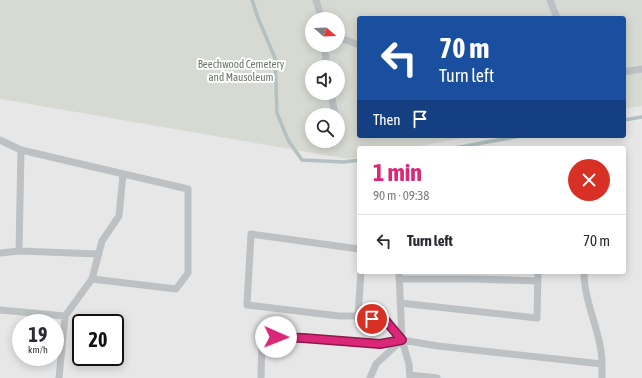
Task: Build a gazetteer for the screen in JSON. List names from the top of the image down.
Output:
{
  "parks": ["Beechwood Cemetery and Mausoleum"],
  "north": "right",
  "page": {
    "turn": ["70 m", "Turn left"],
    "then": "Then",
    "heading": ["1 min", "90 m · 09:38"],
    "list": [
      {
        "name": "Turn left",
        "value": "70 m"
      }
    ],
    "speed": "19 km/h",
    "limit": "20"
  }
}
